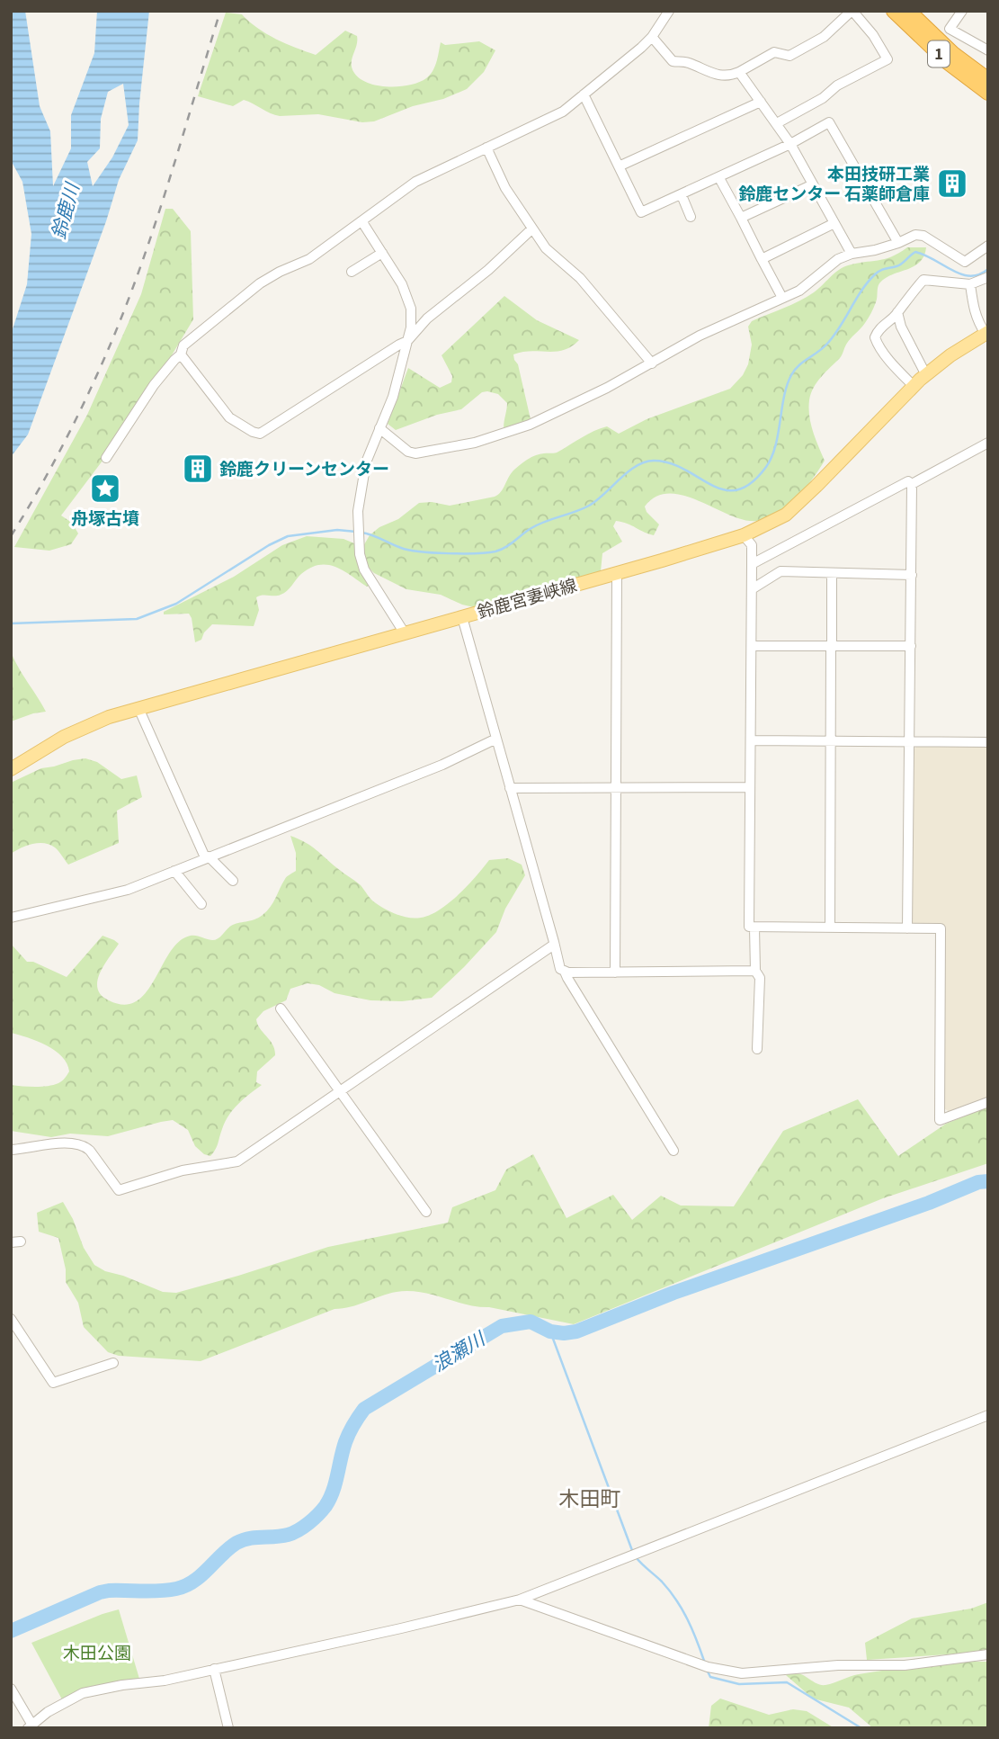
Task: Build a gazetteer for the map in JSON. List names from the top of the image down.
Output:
{
  "streets": {
    "highway": ["1"],
    "main road": ["鈴鹿宮妻峡線"]
  },
  "districts": ["木田町"],
  "water": ["鈴鹿川", "浪瀬川"],
  "parks": ["木田公園"],
  "places": {
    "building": ["本田技研工業 鈴鹿センター 石薬師倉庫", "鈴鹿クリーンセンター"],
    "place": ["舟塚古墳"]
  }
}
